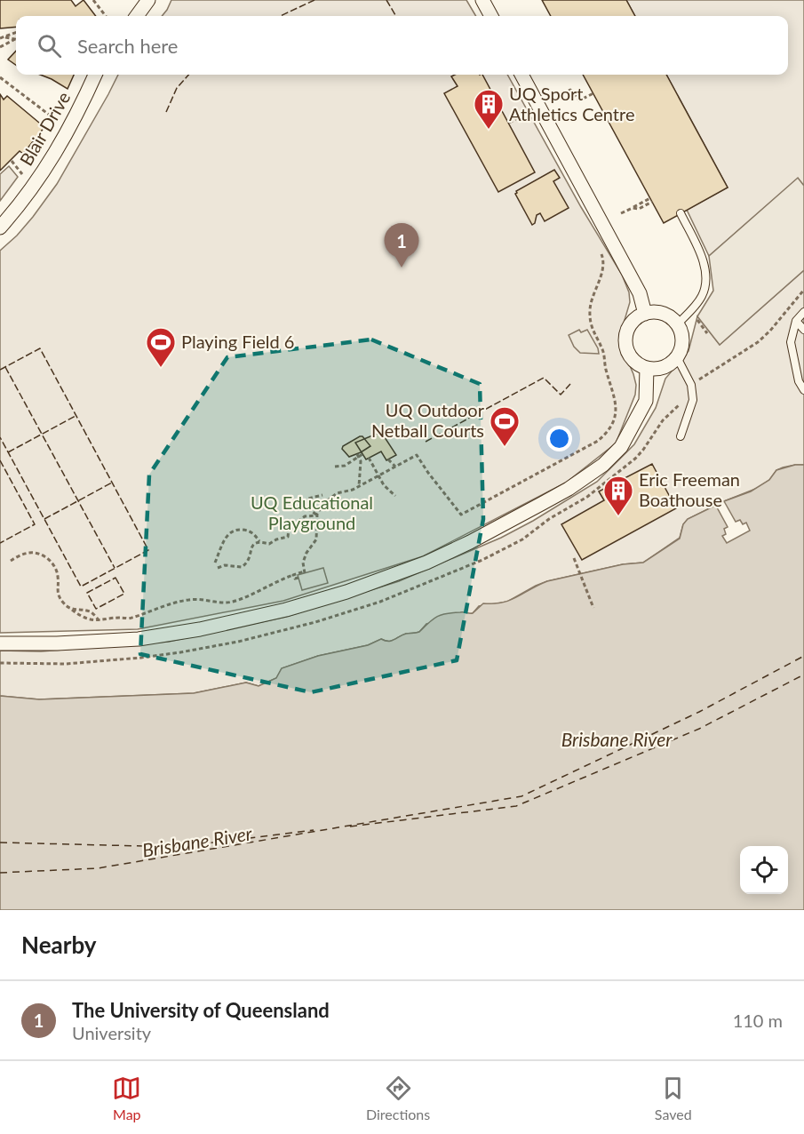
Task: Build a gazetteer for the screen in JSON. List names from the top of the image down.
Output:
{
  "streets": {
    "street": ["Blair Drive"]
  },
  "water": ["Brisbane River"],
  "parks": ["UQ Educational Playground"],
  "places": {
    "building": ["UQ Sport Athletics Centre", "Eric Freeman Boathouse"],
    "sports": ["Playing Field 6", "UQ Outdoor Netball Courts"]
  },
  "page": {
    "search": "Search here",
    "pins": "1",
    "heading": "Nearby",
    "list": [
      {
        "mark": "1",
        "name": "The University of Queensland",
        "note": "University",
        "value": "110 m"
      }
    ],
    "nav": ["Map", "Directions", "Saved"]
  }
}
